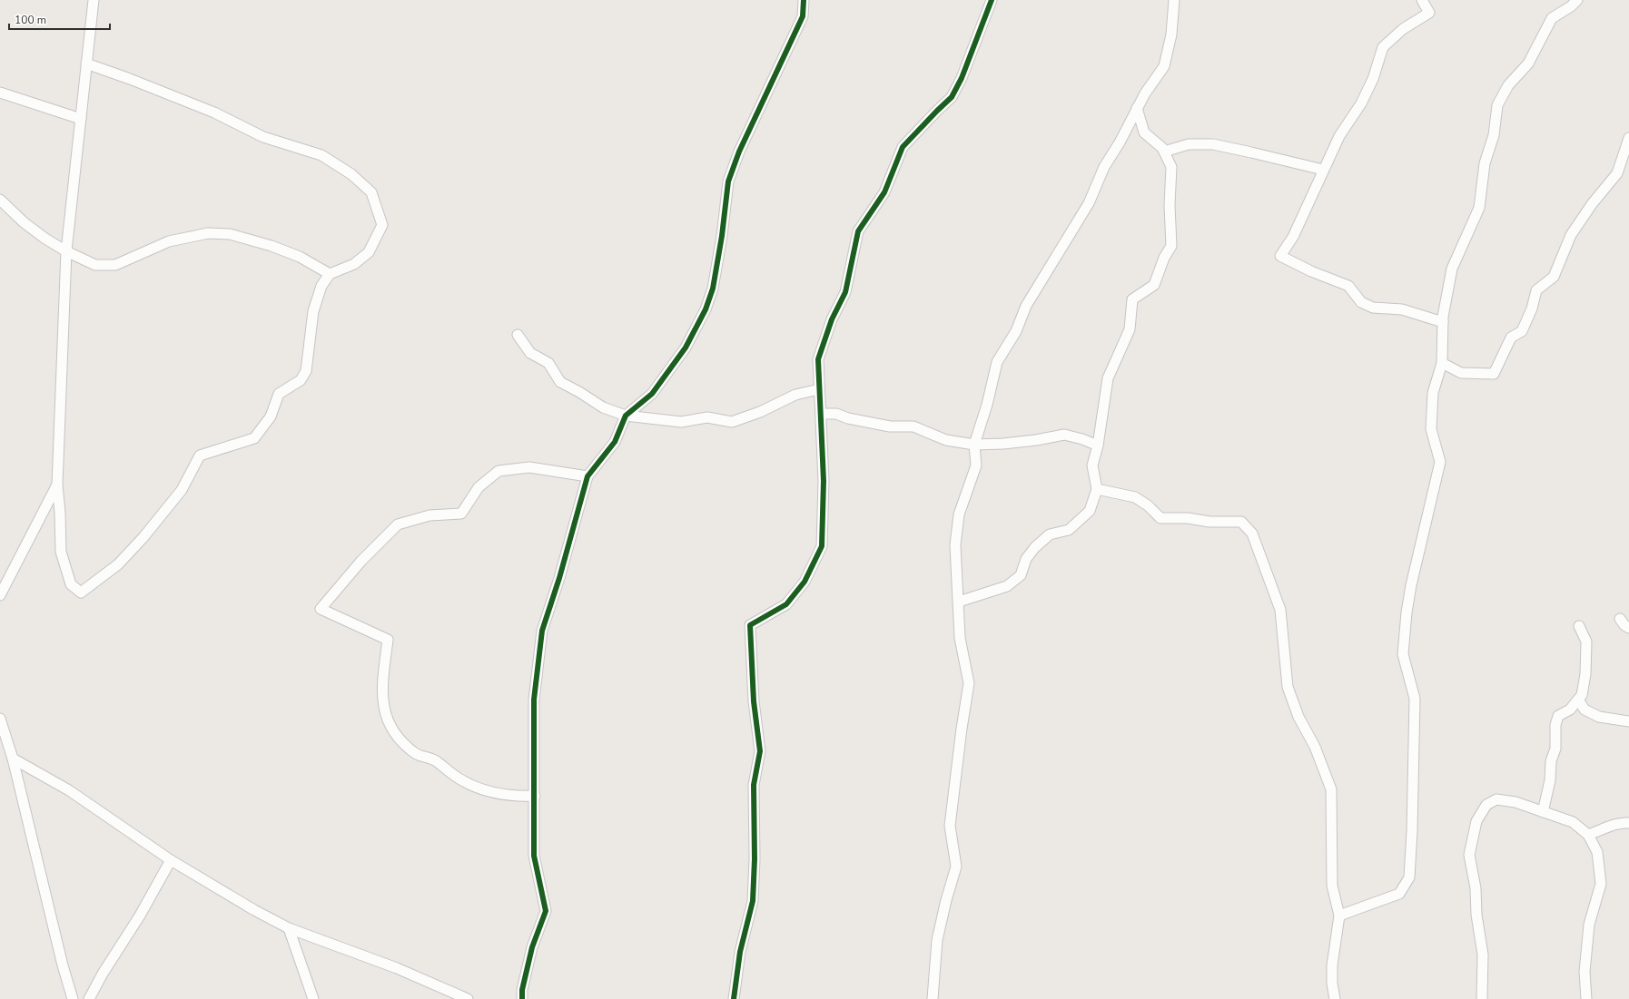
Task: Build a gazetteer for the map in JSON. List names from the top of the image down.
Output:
{
  "scale_bar": "100 m"
}
